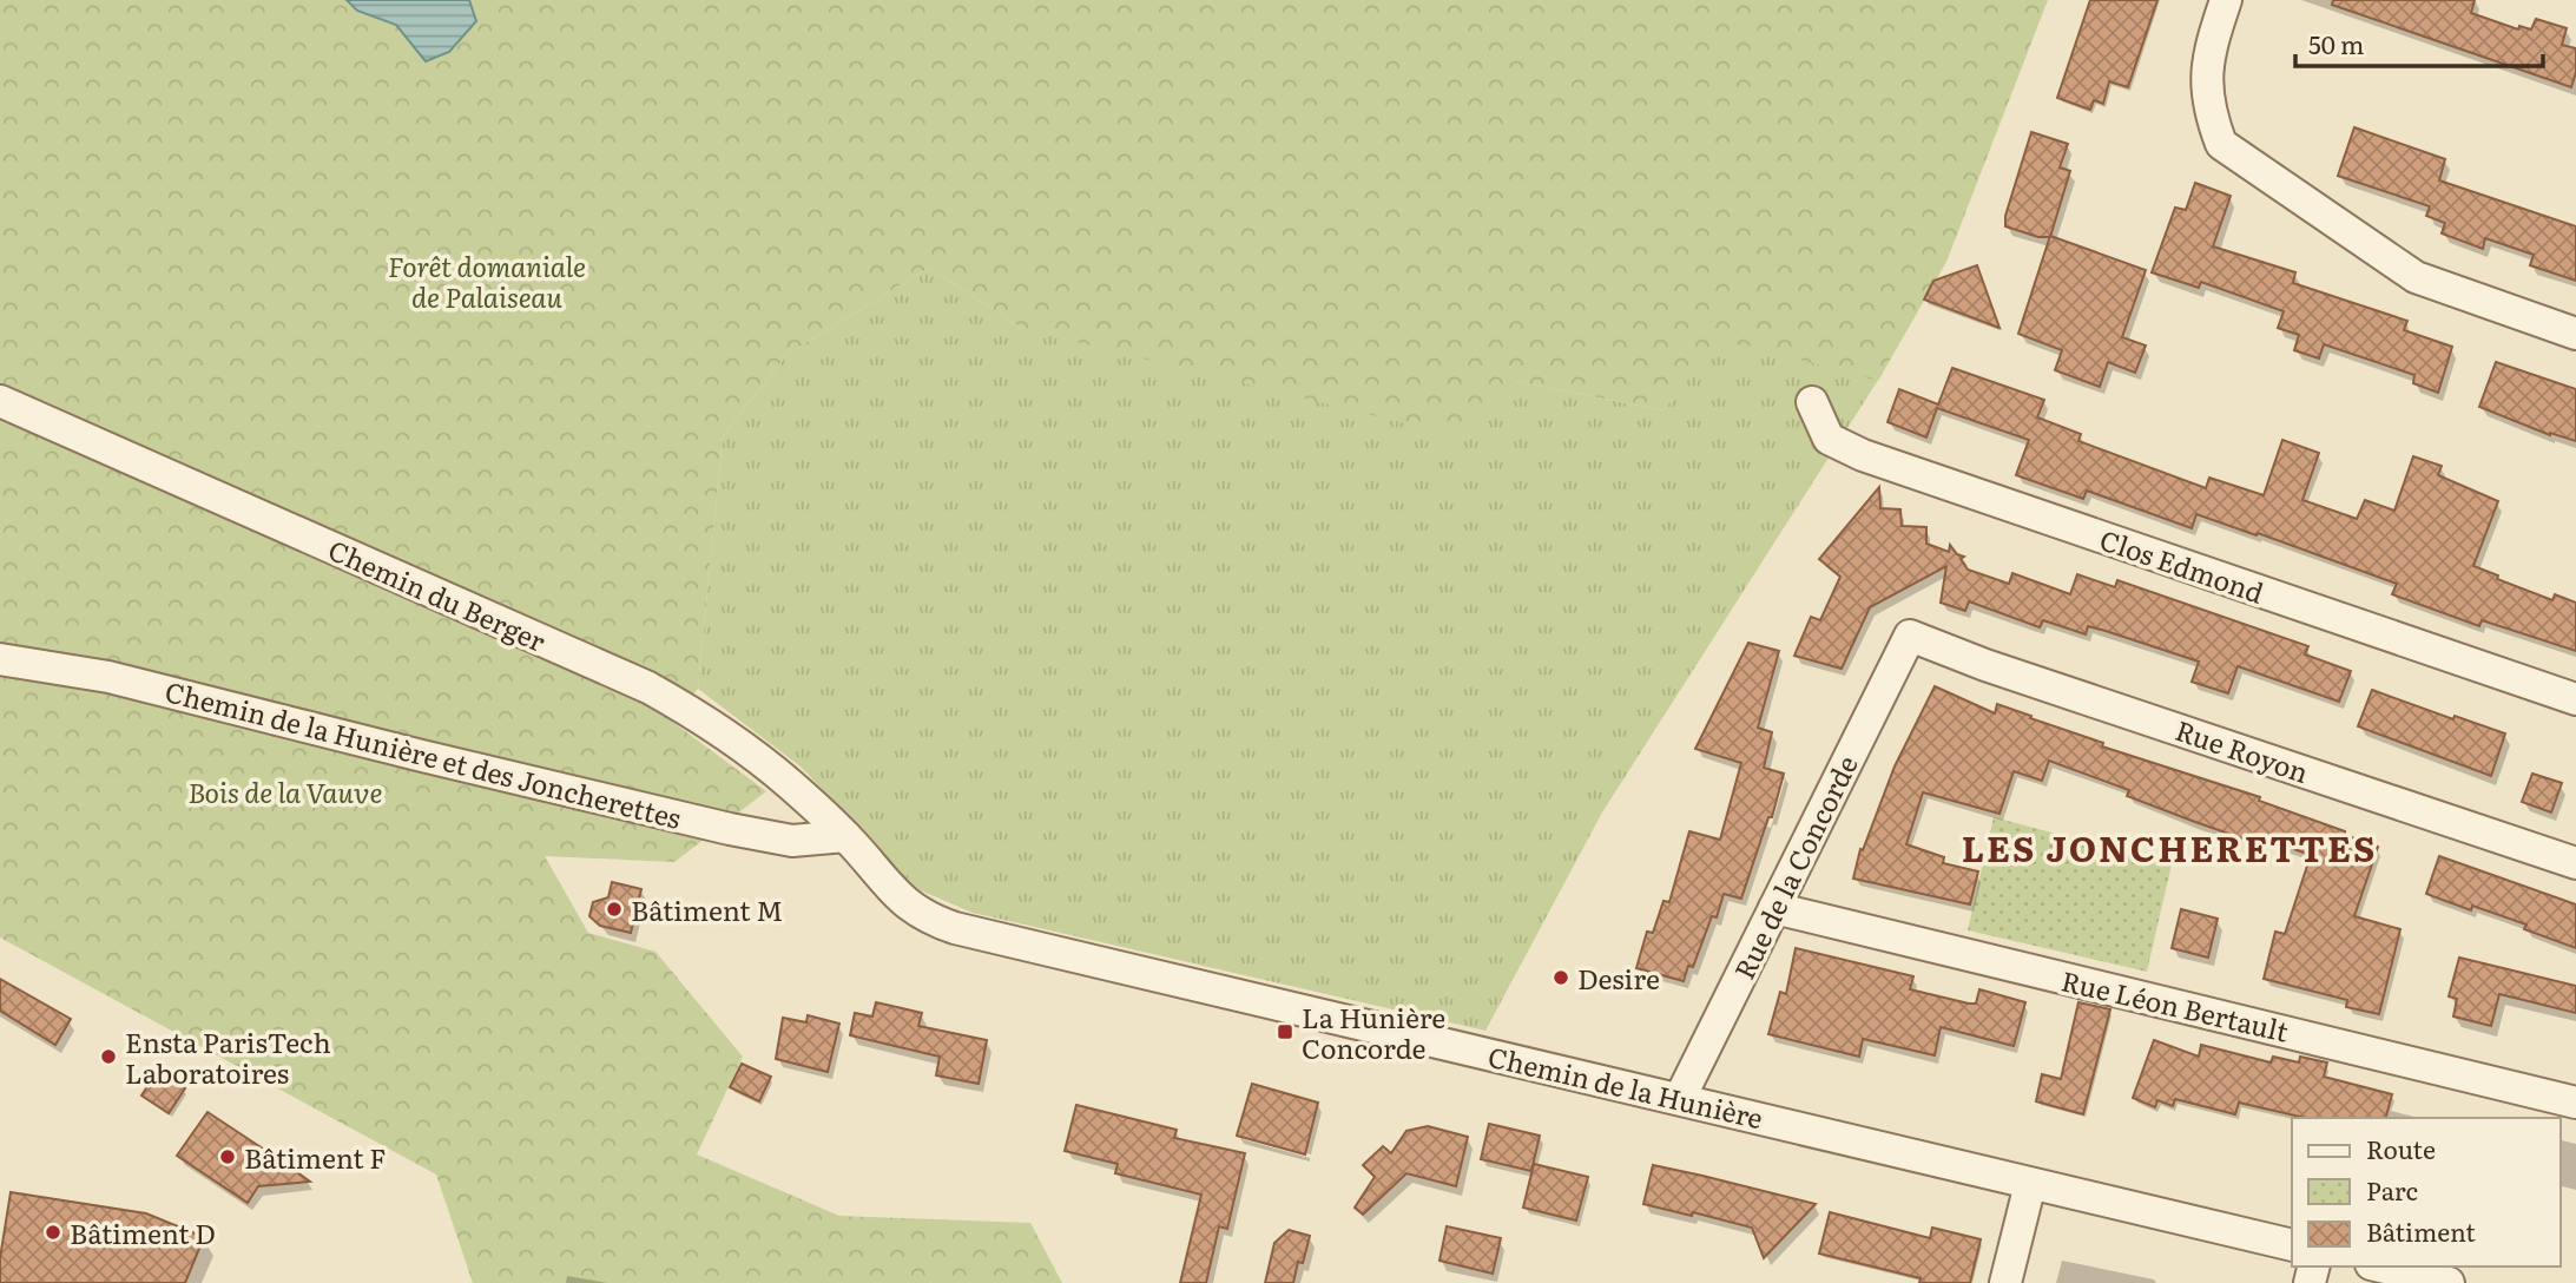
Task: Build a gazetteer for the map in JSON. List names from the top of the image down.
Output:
{
  "streets": {
    "street": [
      "Clos Edmond",
      "Chemin du Berger",
      "Rue Royon",
      "Chemin de la Hunière et des Joncherettes",
      "Rue de la Concorde",
      "Rue Léon Bertault",
      "Chemin de la Hunière"
    ]
  },
  "crossings": [
    ["Chemin du Berger", "Chemin de la Hunière et des Joncherettes"],
    ["Chemin du Berger", "Chemin de la Hunière"],
    ["Rue Royon", "Rue de la Concorde"],
    ["Chemin de la Hunière et des Joncherettes", "Chemin de la Hunière"],
    ["Rue de la Concorde", "Rue Léon Bertault"],
    ["Rue de la Concorde", "Chemin de la Hunière"]
  ],
  "districts": ["LES JONCHERETTES"],
  "parks": ["Forêt domaniale de Palaiseau", "Bois de la Vauve"],
  "places": {
    "other": [
      "Bâtiment M",
      "Desire",
      "Ensta ParisTech Laboratoires",
      "Bâtiment F",
      "Bâtiment D"
    ],
    "transit": ["La Hunière Concorde"]
  },
  "legend": ["Route", "Parc", "Bâtiment"],
  "scale_bar": "50 m"
}
